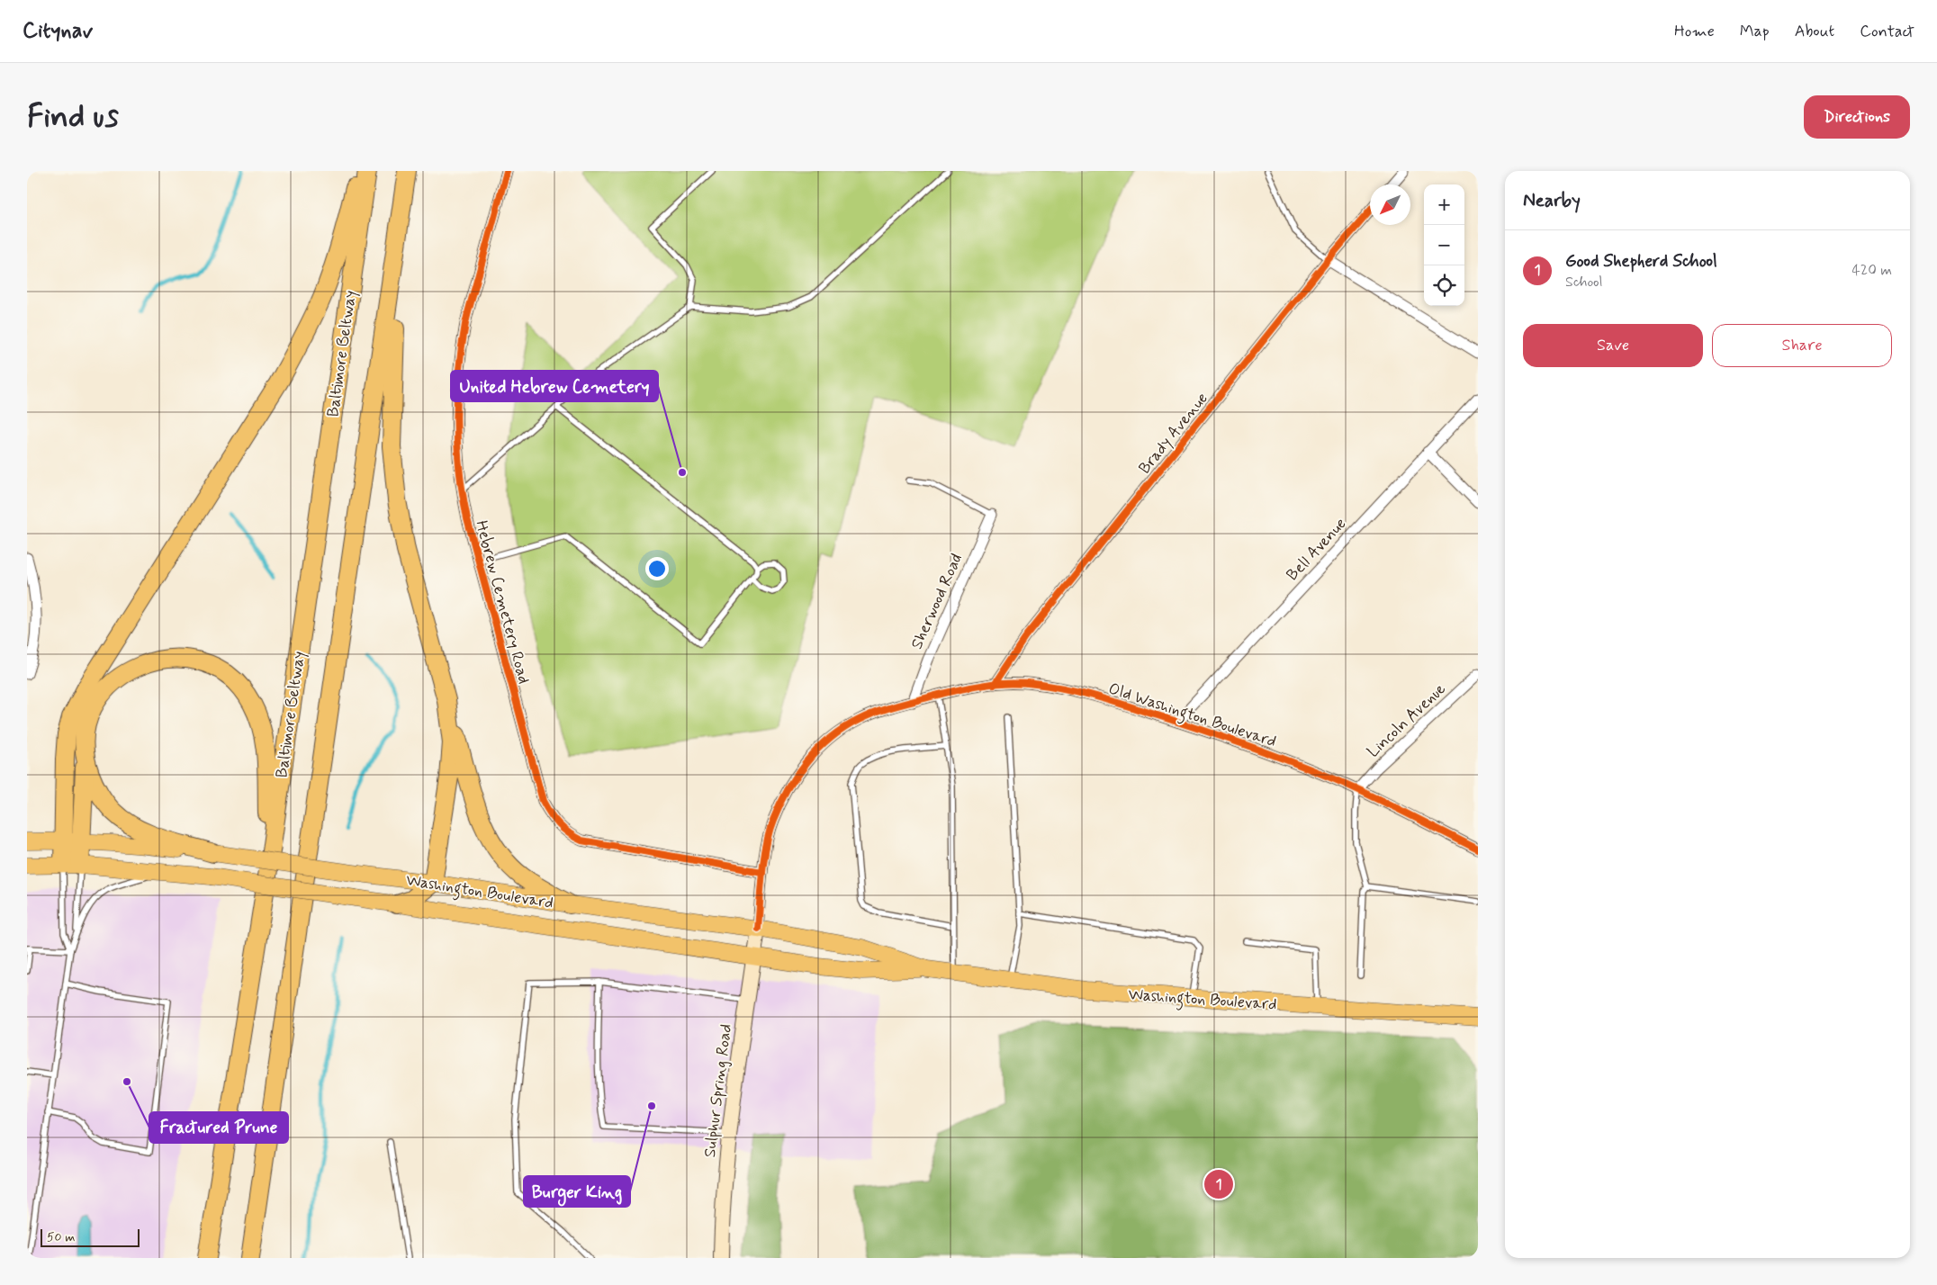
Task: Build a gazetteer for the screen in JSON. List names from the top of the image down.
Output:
{
  "streets": {
    "highway": ["Baltimore Beltway"],
    "main road": ["Washington Boulevard", "Sulphur Spring Road"],
    "street": [
      "Brady Avenue",
      "Bell Avenue",
      "Sherwood Road",
      "Hebrew Cemetery Road",
      "Old Washington Boulevard",
      "Lincoln Avenue"
    ]
  },
  "crossings": [
    ["Brady Avenue", "Old Washington Boulevard"],
    ["Bell Avenue", "Old Washington Boulevard"],
    ["Sherwood Road", "Old Washington Boulevard"],
    ["Hebrew Cemetery Road", "Old Washington Boulevard"],
    ["Old Washington Boulevard", "Lincoln Avenue"],
    ["Old Washington Boulevard", "Washington Boulevard"],
    ["Old Washington Boulevard", "Sulphur Spring Road"],
    ["Washington Boulevard", "Sulphur Spring Road"]
  ],
  "places": ["United Hebrew Cemetery", "Fractured Prune", "Burger King"],
  "scale_bar": "50 m",
  "north": "bottom left",
  "page": {
    "header": "Citynav",
    "nav": [
      "Home",
      "Map",
      "About",
      "Contact"
    ],
    "buttons": [
      "Directions",
      ["Save", "Share"]
    ],
    "title": "Find us",
    "heading": "Nearby",
    "map_buttons": ["+", "−"],
    "list": [
      {
        "mark": "1",
        "name": "Good Shepherd School",
        "note": "School",
        "value": "420 m"
      }
    ],
    "pins": "1",
    "scale": "50 m"
  }
}
